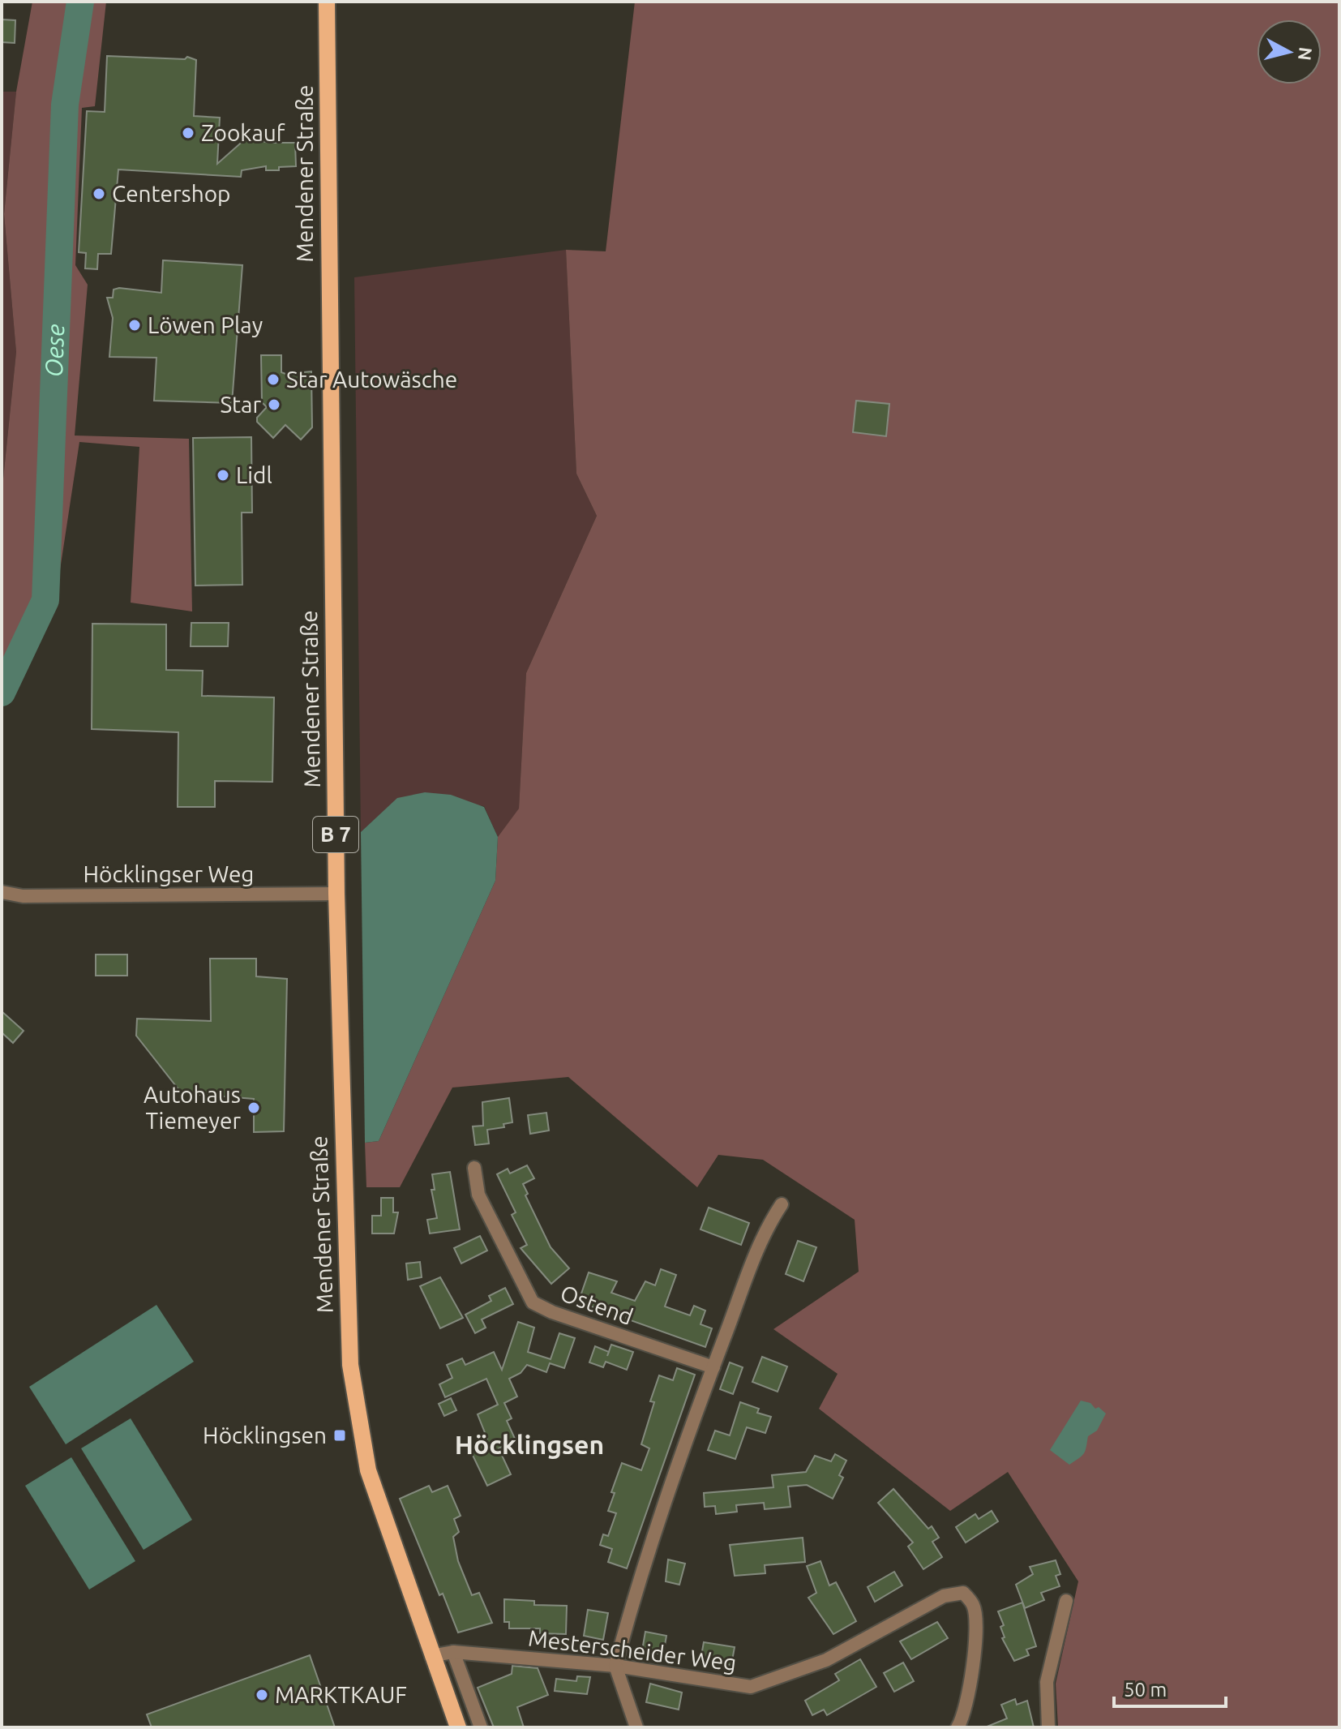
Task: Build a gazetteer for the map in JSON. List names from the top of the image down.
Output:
{
  "streets": {
    "main road": ["Mendener Straße", "B 7"],
    "street": ["Höcklingser Weg", "Ostend", "Mesterscheider Weg"]
  },
  "crossings": [
    ["Mendener Straße", "Höcklingser Weg"],
    ["Mendener Straße", "Mesterscheider Weg"]
  ],
  "districts": ["Höcklingsen"],
  "water": ["Oese"],
  "places": {
    "other": [
      "Zookauf",
      "Centershop",
      "Löwen Play",
      "Star Autowäsche",
      "Star",
      "Lidl",
      "Autohaus Tiemeyer",
      "MARKTKAUF"
    ],
    "transit": ["Höcklingsen"]
  },
  "scale_bar": "50 m",
  "north": "right"
}
